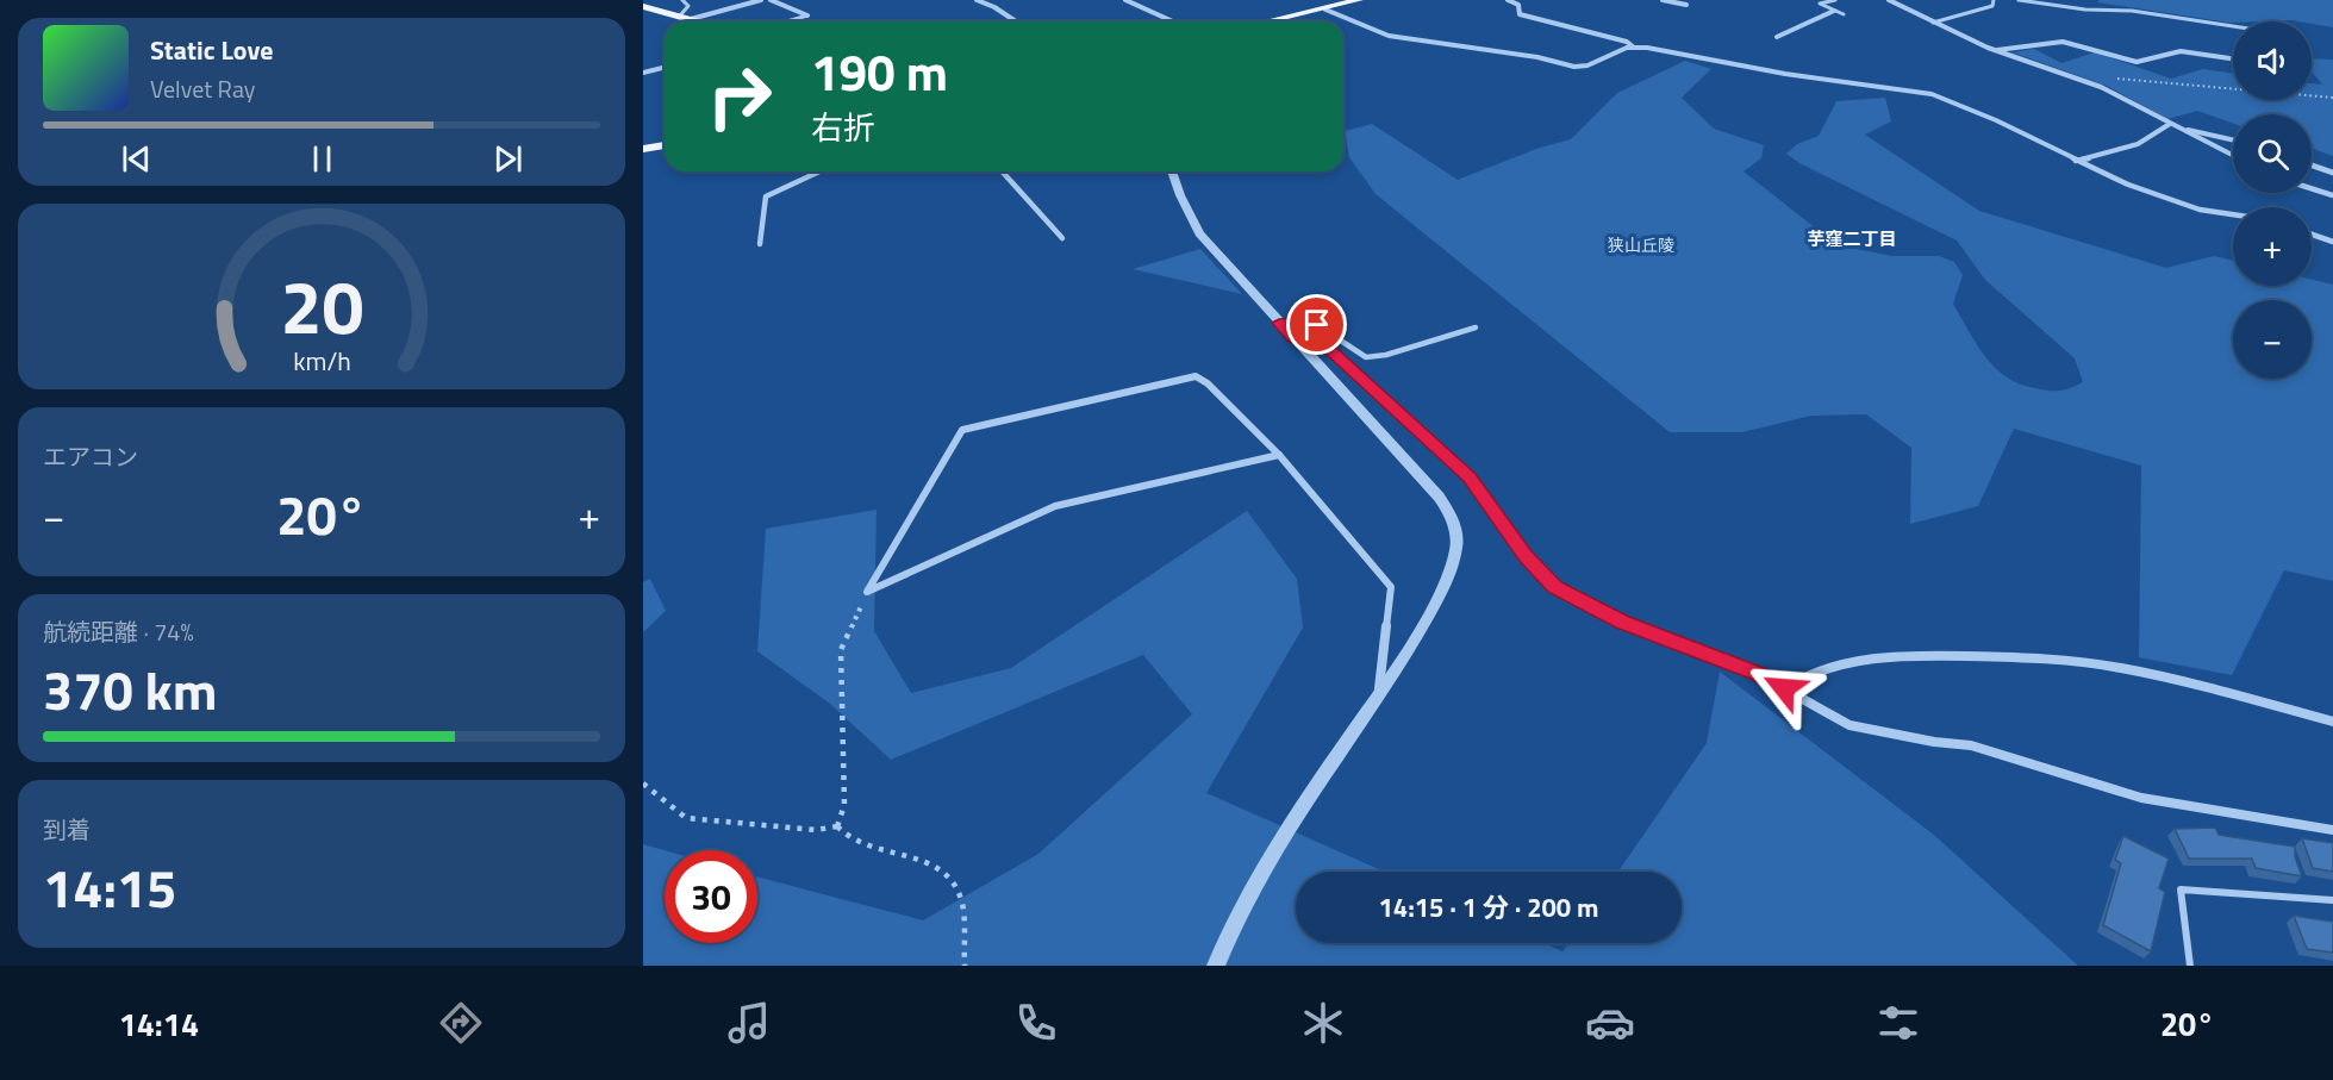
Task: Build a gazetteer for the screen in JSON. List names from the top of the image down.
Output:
{
  "districts": ["芋窪二丁目"],
  "parks": ["狭山丘陵"],
  "page": {
    "map_buttons": ["+", "−"],
    "turn": ["190 m", "右折"],
    "song": ["Static Love", "Velvet Ray"],
    "tile": [
      "エアコン",
      ["航続距離 · 74%", "370 km"],
      ["到着", "14:15"]
    ],
    "heat": ["−", "20°", "+"],
    "limit": "30",
    "trip": "14:15 · 1 分 · 200 m",
    "tabs": ["14:14", "20°"],
    "gauge": ["20", "km/h"]
  }
}
